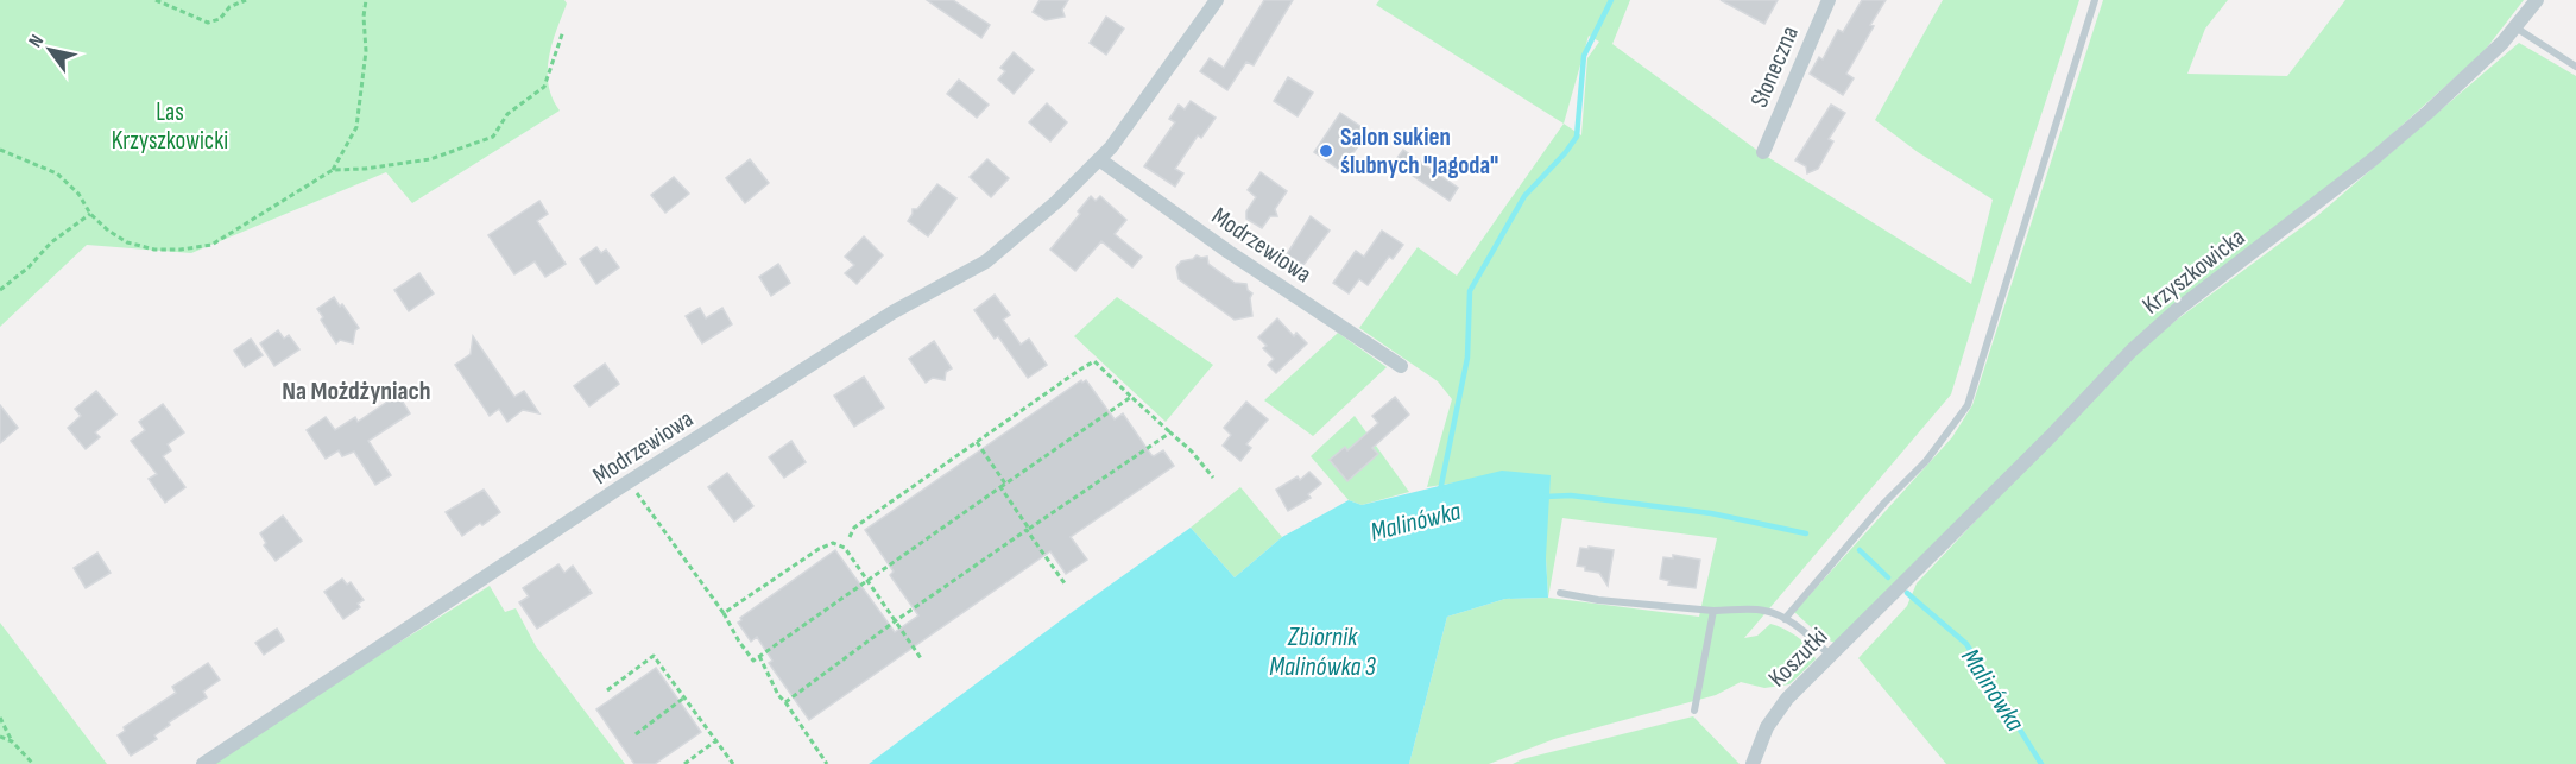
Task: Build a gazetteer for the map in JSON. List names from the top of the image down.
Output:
{
  "streets": {
    "street": [
      "Słoneczna",
      "Modrzewiowa",
      "Krzyszkowicka",
      "Koszutki"
    ]
  },
  "crossings": [
    ["Krzyszkowicka", "Koszutki"]
  ],
  "districts": ["Na Możdżyniach"],
  "water": ["Malinówka", "Zbiornik Malinówka 3"],
  "parks": ["Las Krzyszkowicki"],
  "places": ["Salon sukien ślubnych \"Jagoda\""],
  "north": "top left"
}
